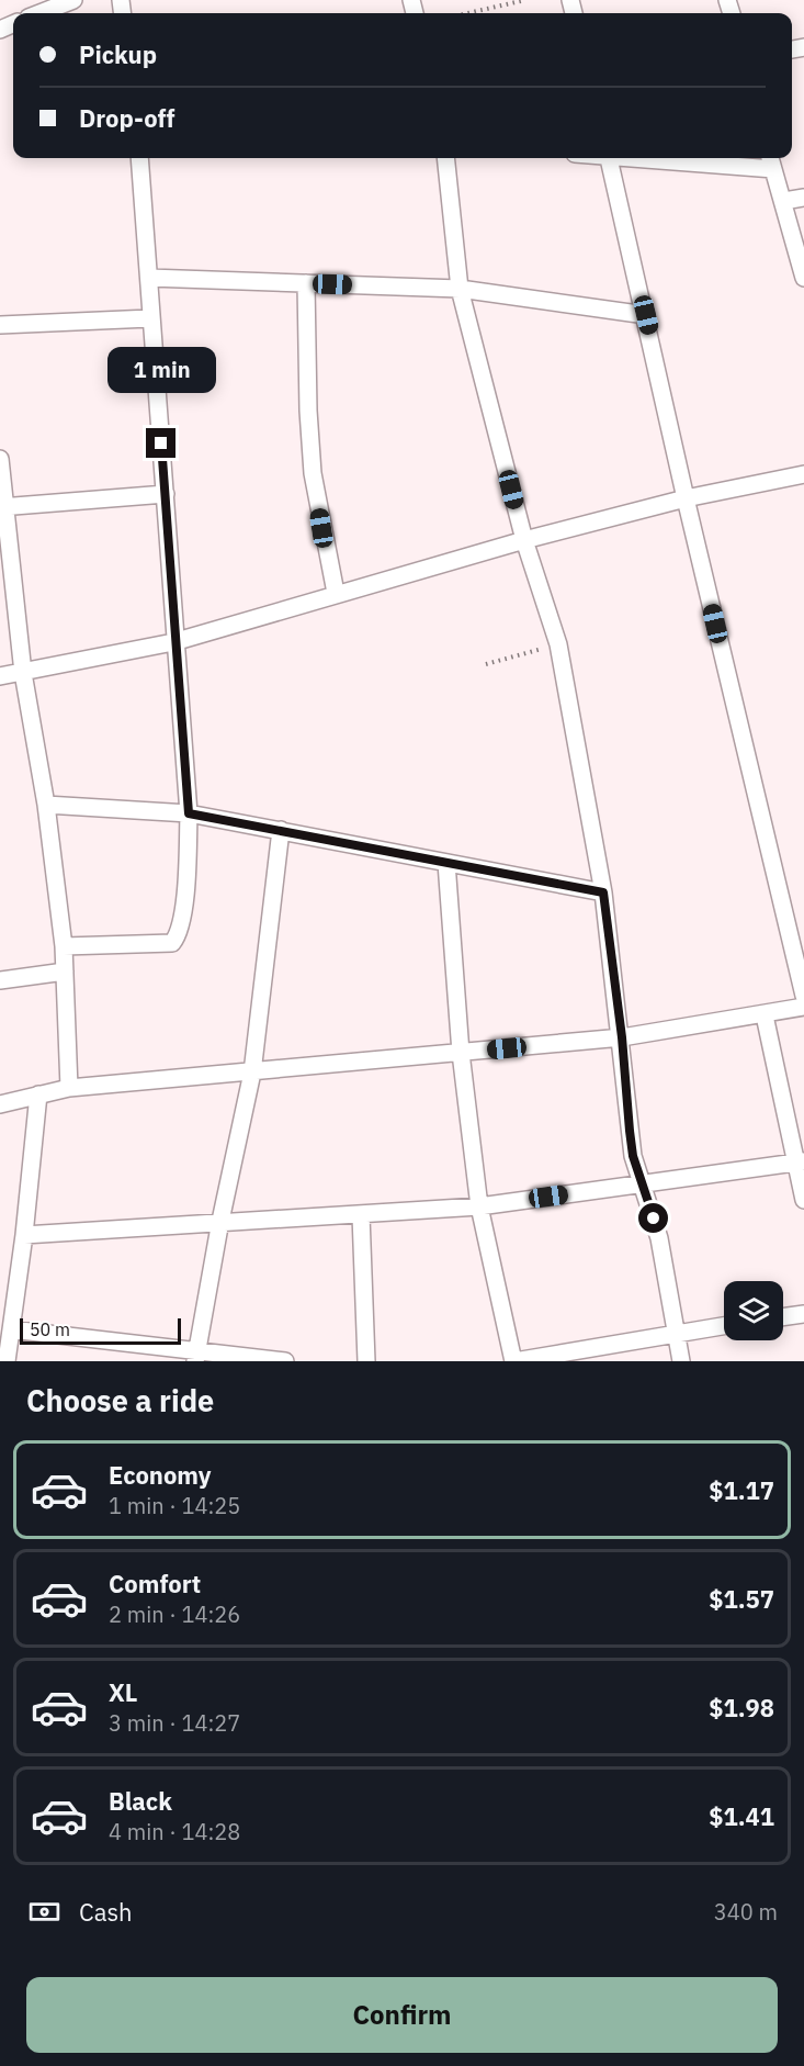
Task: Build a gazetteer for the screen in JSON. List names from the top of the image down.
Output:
{
  "scale_bar": "50 m",
  "page": {
    "banner": ["Pickup", "Drop-off"],
    "bubble": "1 min",
    "scale": "50 m",
    "heading": "Choose a ride",
    "list": [
      {
        "name": "Economy",
        "note": "1 min · 14:25",
        "value": "$1.17"
      },
      {
        "name": "Comfort",
        "note": "2 min · 14:26",
        "value": "$1.57"
      },
      {
        "name": "XL",
        "note": "3 min · 14:27",
        "value": "$1.98"
      },
      {
        "name": "Black",
        "note": "4 min · 14:28",
        "value": "$1.41"
      }
    ],
    "pay": ["Cash", "340 m"],
    "buttons": "Confirm"
  }
}
